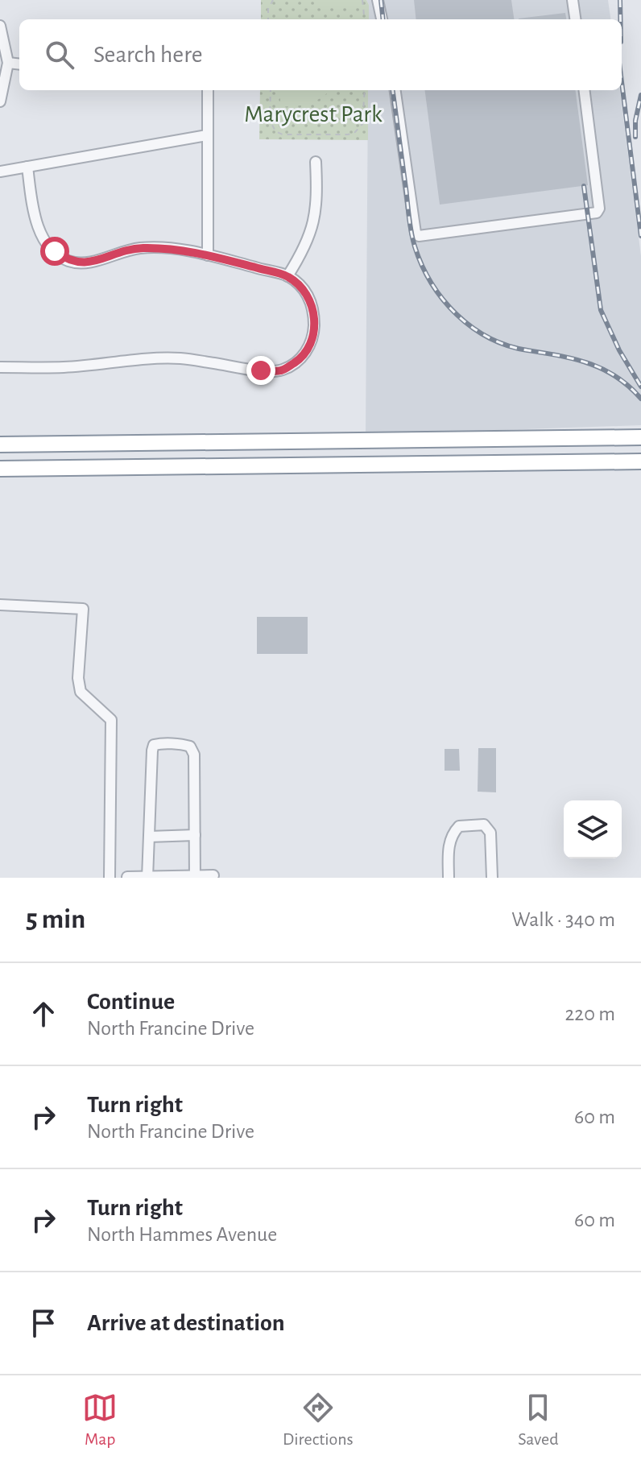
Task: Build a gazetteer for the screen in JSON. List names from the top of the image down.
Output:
{
  "parks": ["Marycrest Park"],
  "page": {
    "search": "Search here",
    "heading": ["5 min", "Walk · 340 m"],
    "list": [
      ["Continue", "North Francine Drive", "220 m"],
      ["Turn right", "North Francine Drive", "60 m"],
      ["Turn right", "North Hammes Avenue", "60 m"],
      "Arrive at destination"
    ],
    "nav": ["Map", "Directions", "Saved"]
  }
}
